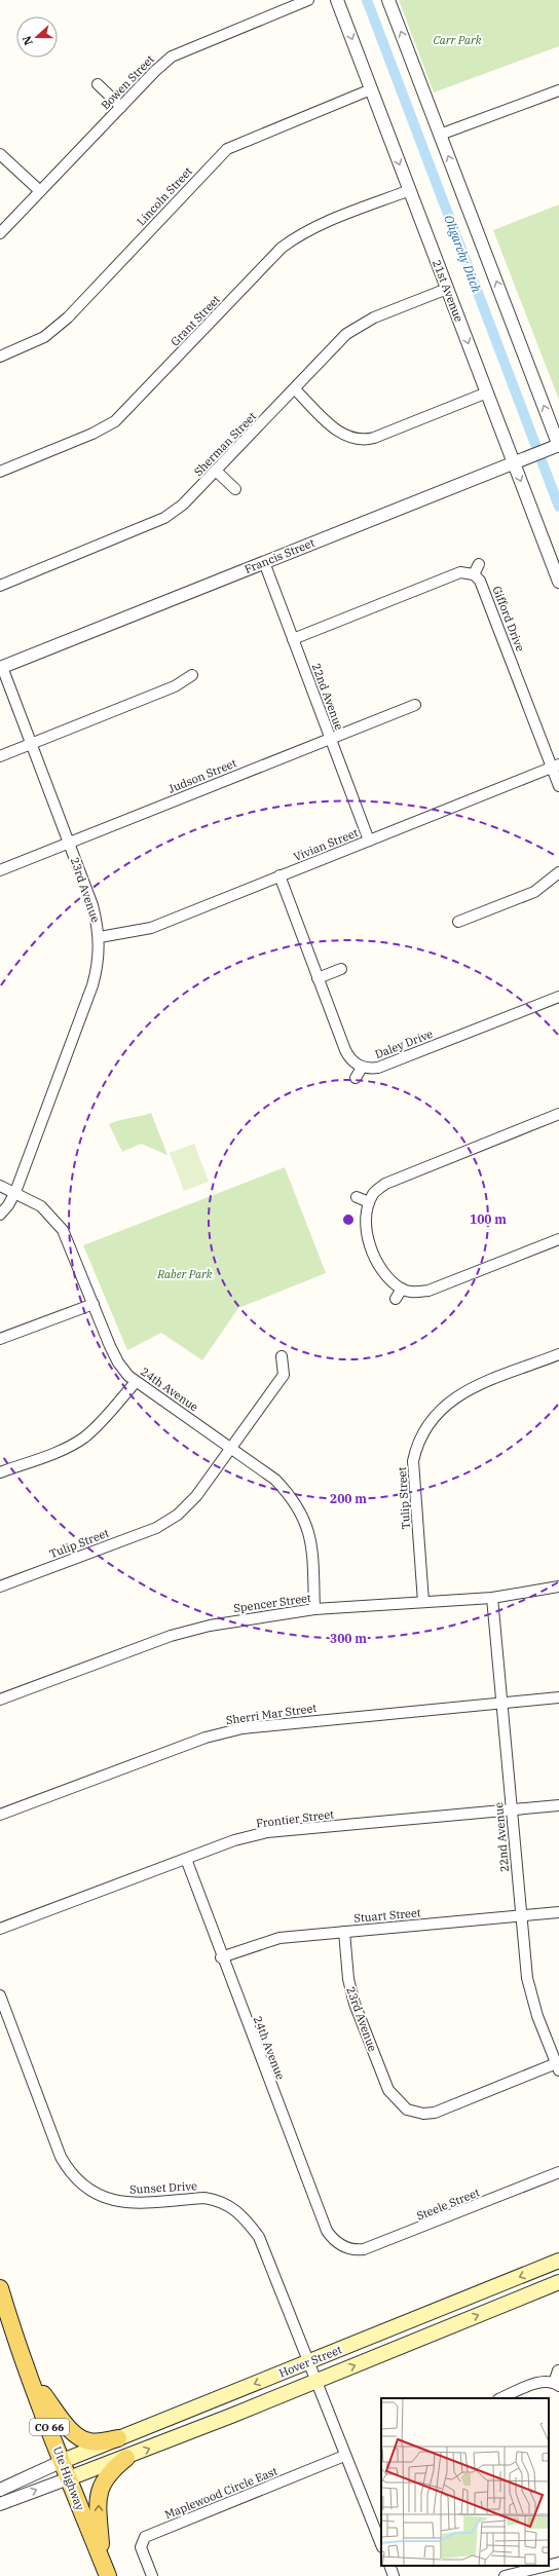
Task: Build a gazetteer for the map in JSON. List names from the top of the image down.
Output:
{
  "streets": {
    "main road": ["Hover Street", "CO 66", "Ute Highway"],
    "street": [
      "Bowen Street",
      "Lincoln Street",
      "21st Avenue",
      "Grant Street",
      "Sherman Street",
      "Francis Street",
      "Gifford Drive",
      "22nd Avenue",
      "Judson Street",
      "Vivian Street",
      "23rd Avenue",
      "Daley Drive",
      "24th Avenue",
      "Tulip Street",
      "Spencer Street",
      "Sherri Mar Street",
      "Frontier Street",
      "Stuart Street",
      "Sunset Drive",
      "Steele Street",
      "Maplewood Circle East"
    ]
  },
  "crossings": [
    ["Lincoln Street", "21st Avenue"],
    ["21st Avenue", "Grant Street"],
    ["21st Avenue", "Sherman Street"],
    ["21st Avenue", "Francis Street"],
    ["Francis Street", "22nd Avenue"],
    ["Francis Street", "23rd Avenue"],
    ["Gifford Drive", "Vivian Street"],
    ["22nd Avenue", "Judson Street"],
    ["22nd Avenue", "Vivian Street"],
    ["22nd Avenue", "23rd Avenue"],
    ["22nd Avenue", "Spencer Street"],
    ["22nd Avenue", "Sherri Mar Street"],
    ["22nd Avenue", "Frontier Street"],
    ["22nd Avenue", "Stuart Street"],
    ["Judson Street", "23rd Avenue"],
    ["Vivian Street", "23rd Avenue"],
    ["Vivian Street", "Daley Drive"],
    ["23rd Avenue", "24th Avenue"],
    ["23rd Avenue", "Stuart Street"],
    ["24th Avenue", "Tulip Street"],
    ["24th Avenue", "Spencer Street"],
    ["24th Avenue", "Frontier Street"],
    ["24th Avenue", "Stuart Street"],
    ["24th Avenue", "Steele Street"],
    ["Tulip Street", "Spencer Street"],
    ["Sunset Drive", "Hover Street"],
    ["Hover Street", "Ute Highway"]
  ],
  "water": ["Oligarchy Ditch"],
  "parks": ["Carr Park", "Raber Park"],
  "north": "left",
  "rings": ["100 m", "200 m", "300 m"]
}
